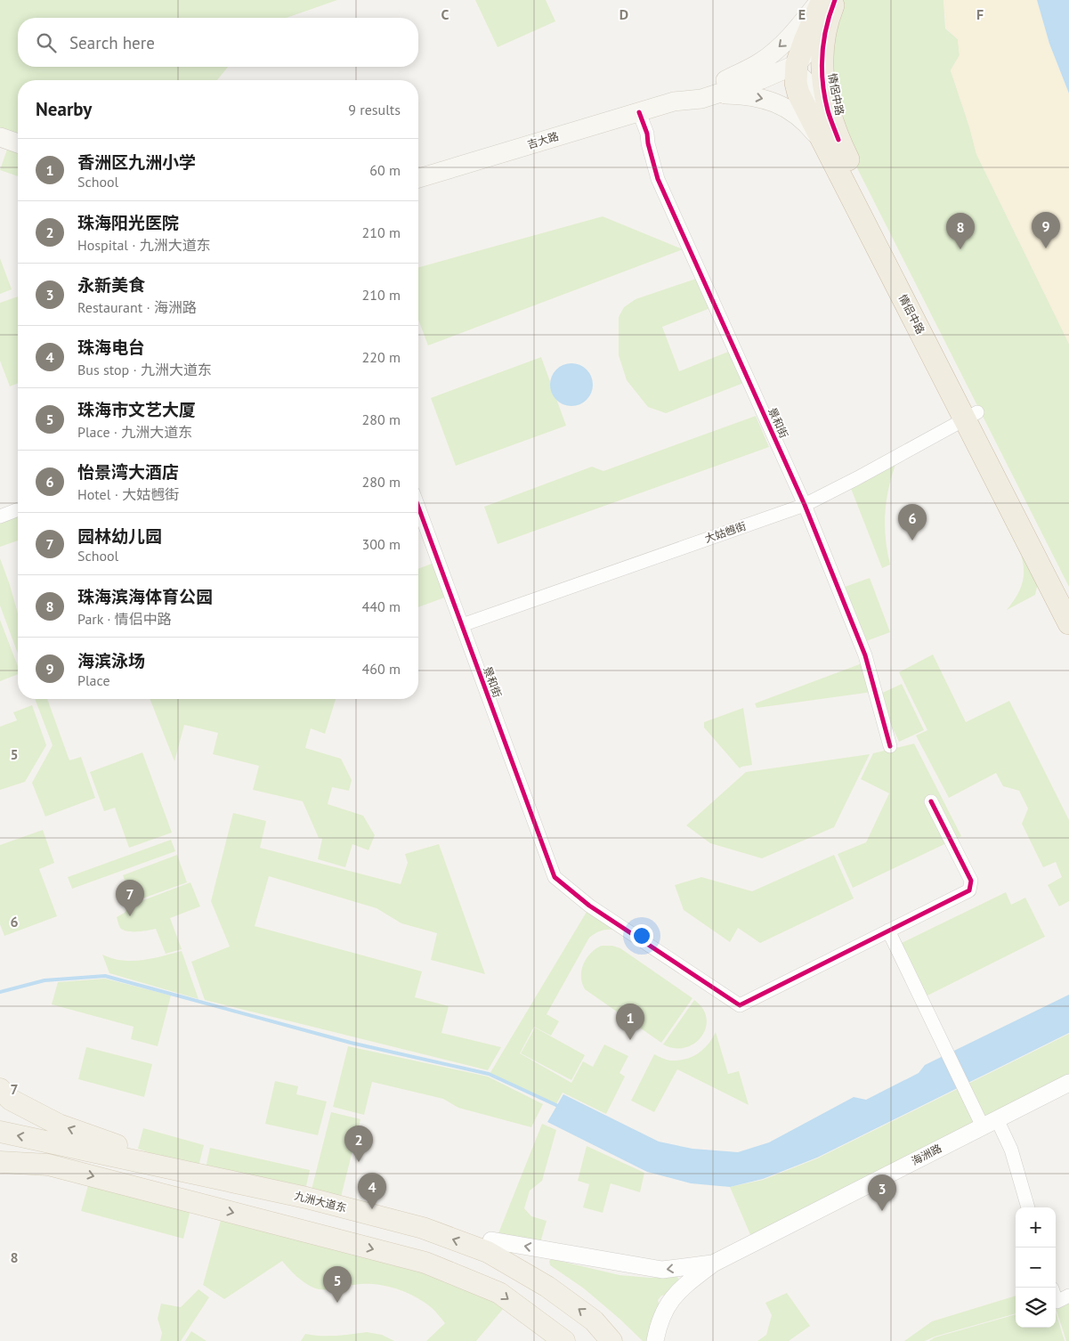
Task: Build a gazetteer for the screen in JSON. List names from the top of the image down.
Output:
{
  "streets": {
    "highway": ["情侶中路", "情侣中路"],
    "main road": ["吉大路", "九洲大道东"],
    "street": ["景和街", "大姑乸街", "海洲路"]
  },
  "crossings": [
    ["情侶中路", "情侣中路"],
    ["吉大路", "景和街"],
    ["情侣中路", "大姑乸街"],
    ["景和街", "大姑乸街"]
  ],
  "page": {
    "search": "Search here",
    "heading": ["Nearby", "9 results"],
    "list": [
      {
        "mark": "1",
        "name": "香洲区九洲小学",
        "note": "School",
        "value": "60 m"
      },
      {
        "mark": "2",
        "name": "珠海阳光医院",
        "note": "Hospital · 九洲大道东",
        "value": "210 m"
      },
      {
        "mark": "3",
        "name": "永新美食",
        "note": "Restaurant · 海洲路",
        "value": "210 m"
      },
      {
        "mark": "4",
        "name": "珠海电台",
        "note": "Bus stop · 九洲大道东",
        "value": "220 m"
      },
      {
        "mark": "5",
        "name": "珠海市文艺大厦",
        "note": "Place · 九洲大道东",
        "value": "280 m"
      },
      {
        "mark": "6",
        "name": "怡景湾大酒店",
        "note": "Hotel · 大姑乸街",
        "value": "280 m"
      },
      {
        "mark": "7",
        "name": "园林幼儿园",
        "note": "School",
        "value": "300 m"
      },
      {
        "mark": "8",
        "name": "珠海滨海体育公园",
        "note": "Park · 情侣中路",
        "value": "440 m"
      },
      {
        "mark": "9",
        "name": "海滨泳场",
        "note": "Place",
        "value": "460 m"
      }
    ],
    "pins": [
      "9",
      "8",
      "6",
      "7",
      "1",
      "2",
      "4",
      "3",
      "5"
    ],
    "map_buttons": ["+", "−"]
  },
  "grid": {
    "columns": [
      "C",
      "D",
      "E",
      "F"
    ],
    "rows": [
      "5",
      "6",
      "7",
      "8"
    ]
  }
}
